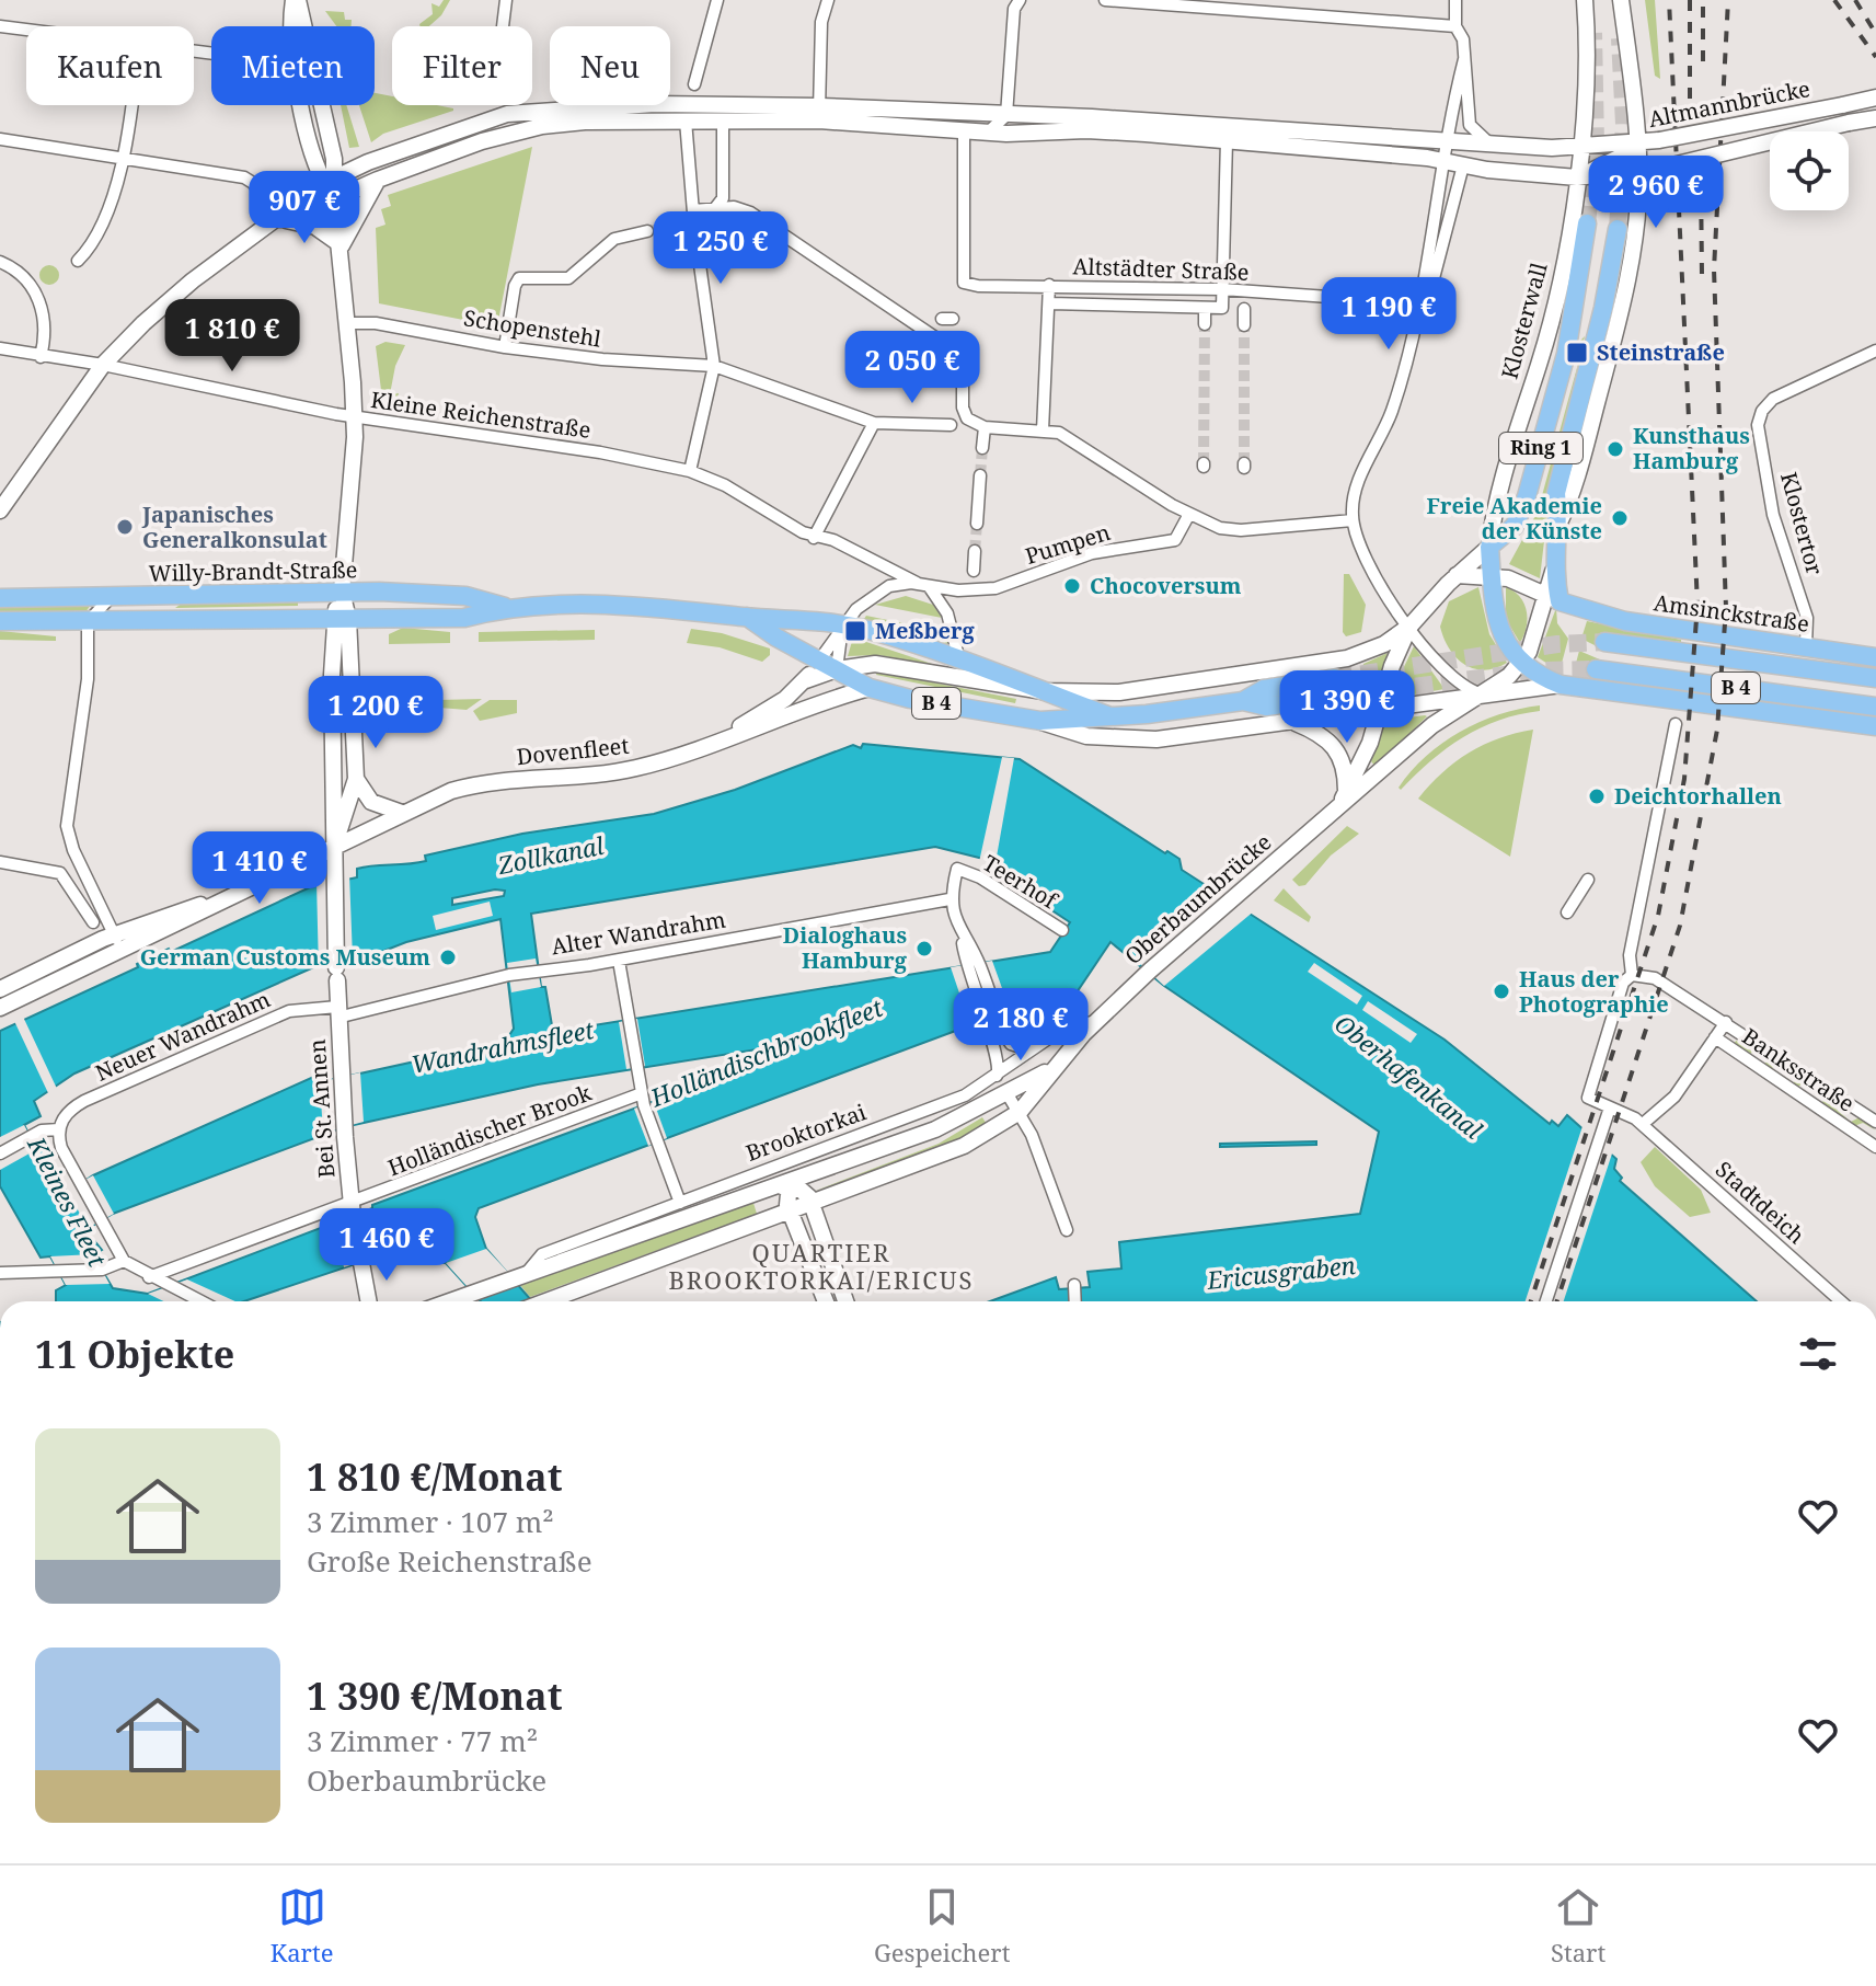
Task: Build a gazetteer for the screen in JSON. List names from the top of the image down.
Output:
{
  "streets": {
    "main road": [
      "Altmannbrücke",
      "Klosterwall",
      "Ring 1",
      "Willy-Brandt-Straße",
      "Amsinckstraße",
      "B 4",
      "Dovenfleet",
      "Oberbaumbrücke",
      "Bei St. Annen",
      "Brooktorkai"
    ],
    "street": [
      "Altstädter Straße",
      "Schopenstehl",
      "Kleine Reichenstraße",
      "Klostertor",
      "Pumpen",
      "Teerhof",
      "Alter Wandrahm",
      "Neuer Wandrahm",
      "Banksstraße",
      "Holländischer Brook",
      "Stadtdeich"
    ]
  },
  "crossings": [
    ["Altmannbrücke", "Klosterwall"],
    ["Altmannbrücke", "Ring 1"],
    ["Klosterwall", "Ring 1"],
    ["Kleine Reichenstraße", "Pumpen"],
    ["Klostertor", "Amsinckstraße"],
    ["Willy-Brandt-Straße", "Dovenfleet"],
    ["Willy-Brandt-Straße", "Oberbaumbrücke"],
    ["Dovenfleet", "Bei St. Annen"],
    ["Teerhof", "Alter Wandrahm"],
    ["Oberbaumbrücke", "Brooktorkai"],
    ["Alter Wandrahm", "Neuer Wandrahm"],
    ["Alter Wandrahm", "Bei St. Annen"],
    ["Neuer Wandrahm", "Bei St. Annen"],
    ["Banksstraße", "Stadtdeich"],
    ["Bei St. Annen", "Holländischer Brook"]
  ],
  "districts": ["QUARTIER BROOKTORKAI/ERICUS"],
  "water": [
    "Zollkanal",
    "Wandrahmsfleet",
    "Holländischbrookfleet",
    "Oberhafenkanal",
    "Kleines Fleet",
    "Ericusgraben"
  ],
  "places": {
    "transit": ["Steinstraße", "Meßberg"],
    "other": [
      "Kunsthaus Hamburg",
      "Freie Akademie der Künste",
      "Japanisches Generalkonsulat",
      "Chocoversum",
      "Deichtorhallen",
      "Dialoghaus Hamburg",
      "German Customs Museum",
      "Haus der Photographie"
    ]
  },
  "page": {
    "chip": [
      "Kaufen",
      "Mieten",
      "Filter",
      "Neu"
    ],
    "price": [
      "2 960 €",
      "907 €",
      "1 250 €",
      "1 190 €",
      "1 810 €",
      "2 050 €",
      "1 390 €",
      "1 200 €",
      "1 410 €",
      "2 180 €",
      "1 460 €"
    ],
    "heading": "11 Objekte",
    "list": [
      {
        "name": "1 810 €/Monat",
        "note": "3 Zimmer · 107 m² · Große Reichenstraße"
      },
      {
        "name": "1 390 €/Monat",
        "note": "3 Zimmer · 77 m² · Oberbaumbrücke"
      }
    ],
    "tabs": ["Karte", "Gespeichert", "Start"]
  }
}
